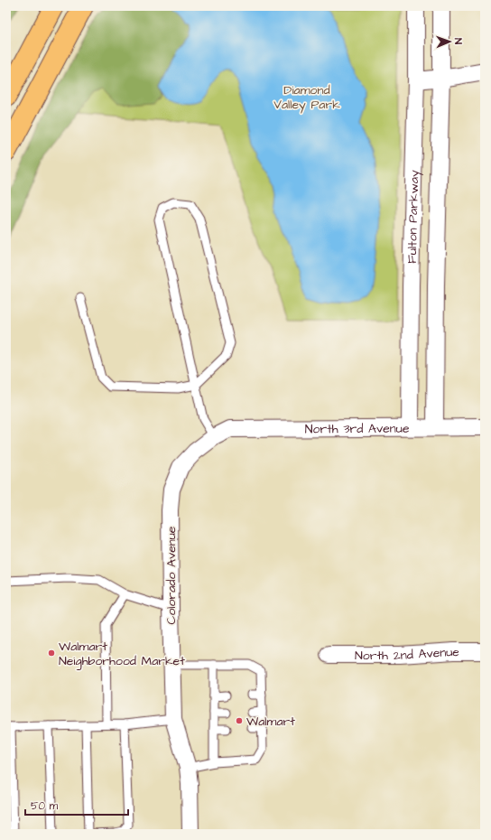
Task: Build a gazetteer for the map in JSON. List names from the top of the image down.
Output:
{
  "streets": {
    "street": [
      "Fulton Parkway",
      "North 3rd Avenue",
      "Colorado Avenue",
      "North 2nd Avenue"
    ]
  },
  "crossings": [
    ["Fulton Parkway", "North 3rd Avenue"],
    ["North 3rd Avenue", "Colorado Avenue"]
  ],
  "parks": ["Diamond Valley Park"],
  "places": ["Walmart Neighborhood Market", "Walmart"],
  "scale_bar": "50 m",
  "north": "right"
}
